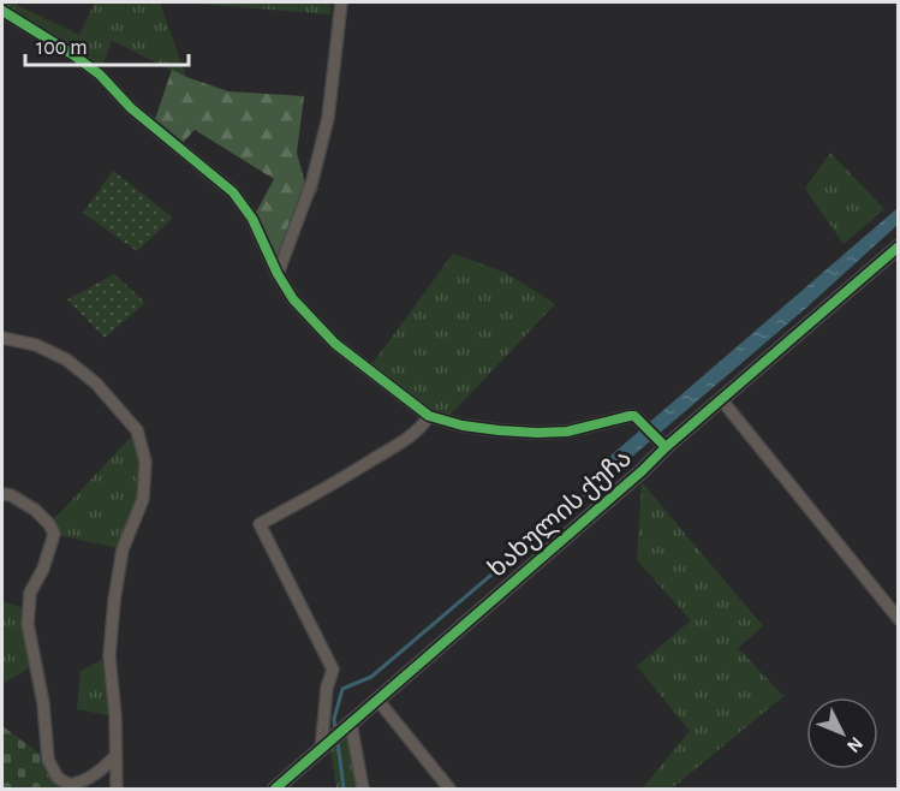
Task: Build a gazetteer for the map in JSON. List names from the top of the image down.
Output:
{
  "streets": {
    "street": ["ხახულის ქუჩა"]
  },
  "scale_bar": "100 m",
  "north": "bottom right"
}
